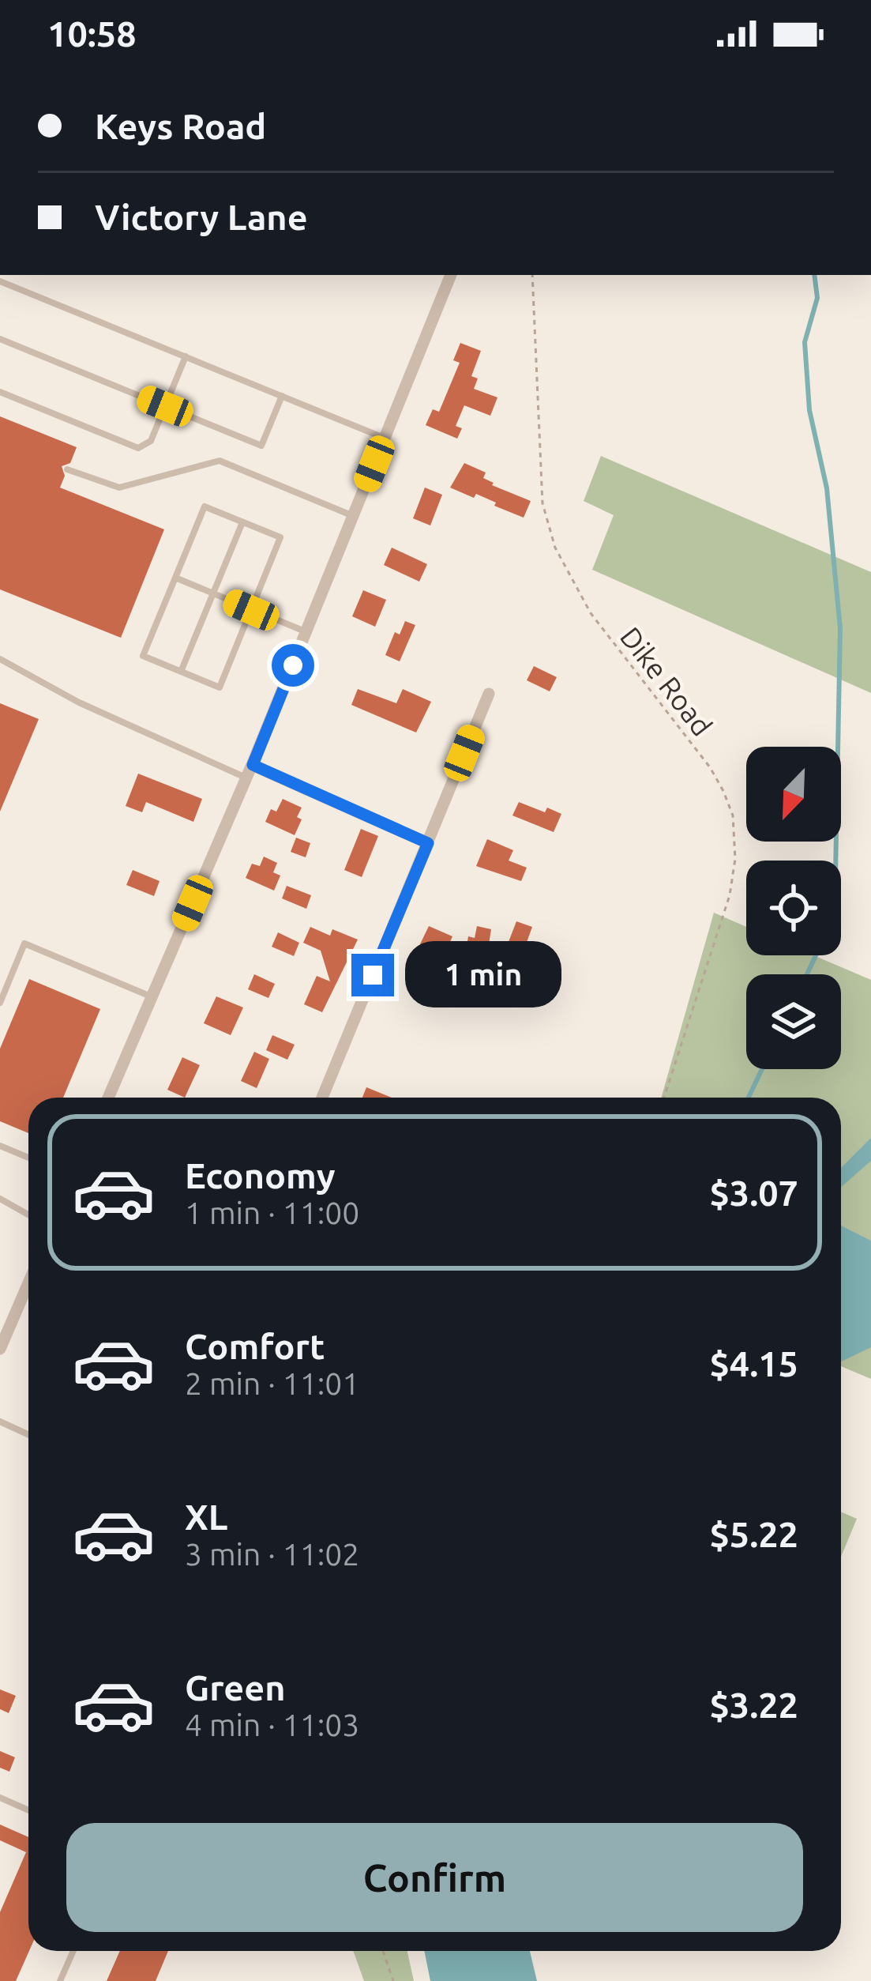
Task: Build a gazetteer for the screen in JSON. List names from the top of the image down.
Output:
{
  "streets": {
    "path": ["Dike Road"]
  },
  "north": "bottom left",
  "page": {
    "status": "10:58",
    "banner": ["Keys Road", "Victory Lane"],
    "bubble": "1 min",
    "list": [
      {
        "name": "Economy",
        "note": "1 min · 11:00",
        "value": "$3.07"
      },
      {
        "name": "Comfort",
        "note": "2 min · 11:01",
        "value": "$4.15"
      },
      {
        "name": "XL",
        "note": "3 min · 11:02",
        "value": "$5.22"
      },
      {
        "name": "Green",
        "note": "4 min · 11:03",
        "value": "$3.22"
      }
    ],
    "buttons": "Confirm"
  }
}
